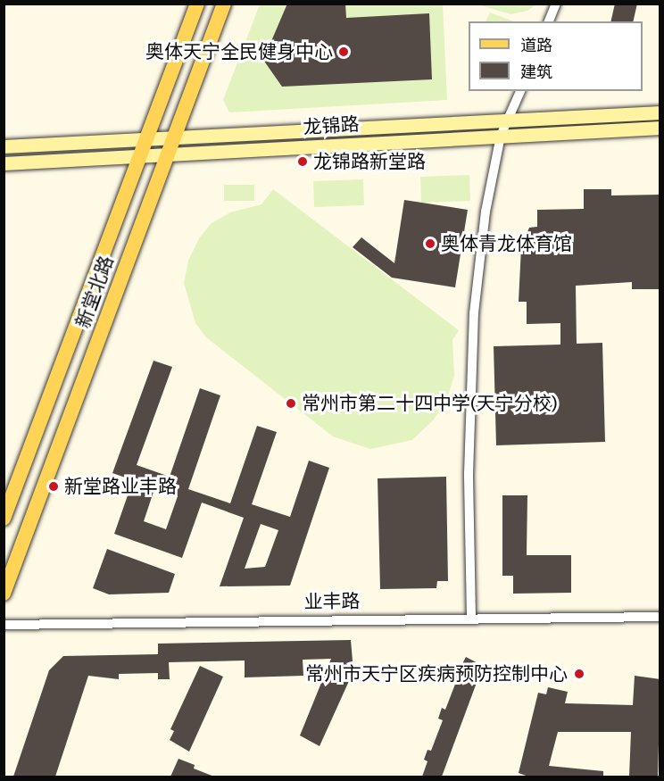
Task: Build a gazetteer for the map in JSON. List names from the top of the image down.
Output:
{
  "streets": {
    "main road": ["龙锦路", "新堂北路"],
    "street": ["业丰路"]
  },
  "crossings": [
    ["龙锦路", "新堂北路"]
  ],
  "places": [
    "奥体天宁全民健身中心",
    "龙锦路新堂路",
    "奥体青龙体育馆",
    "常州市第二十四中学(天宁分校)",
    "新堂路业丰路",
    "常州市天宁区疾病预防控制中心"
  ],
  "legend": ["道路", "建筑"]
}
